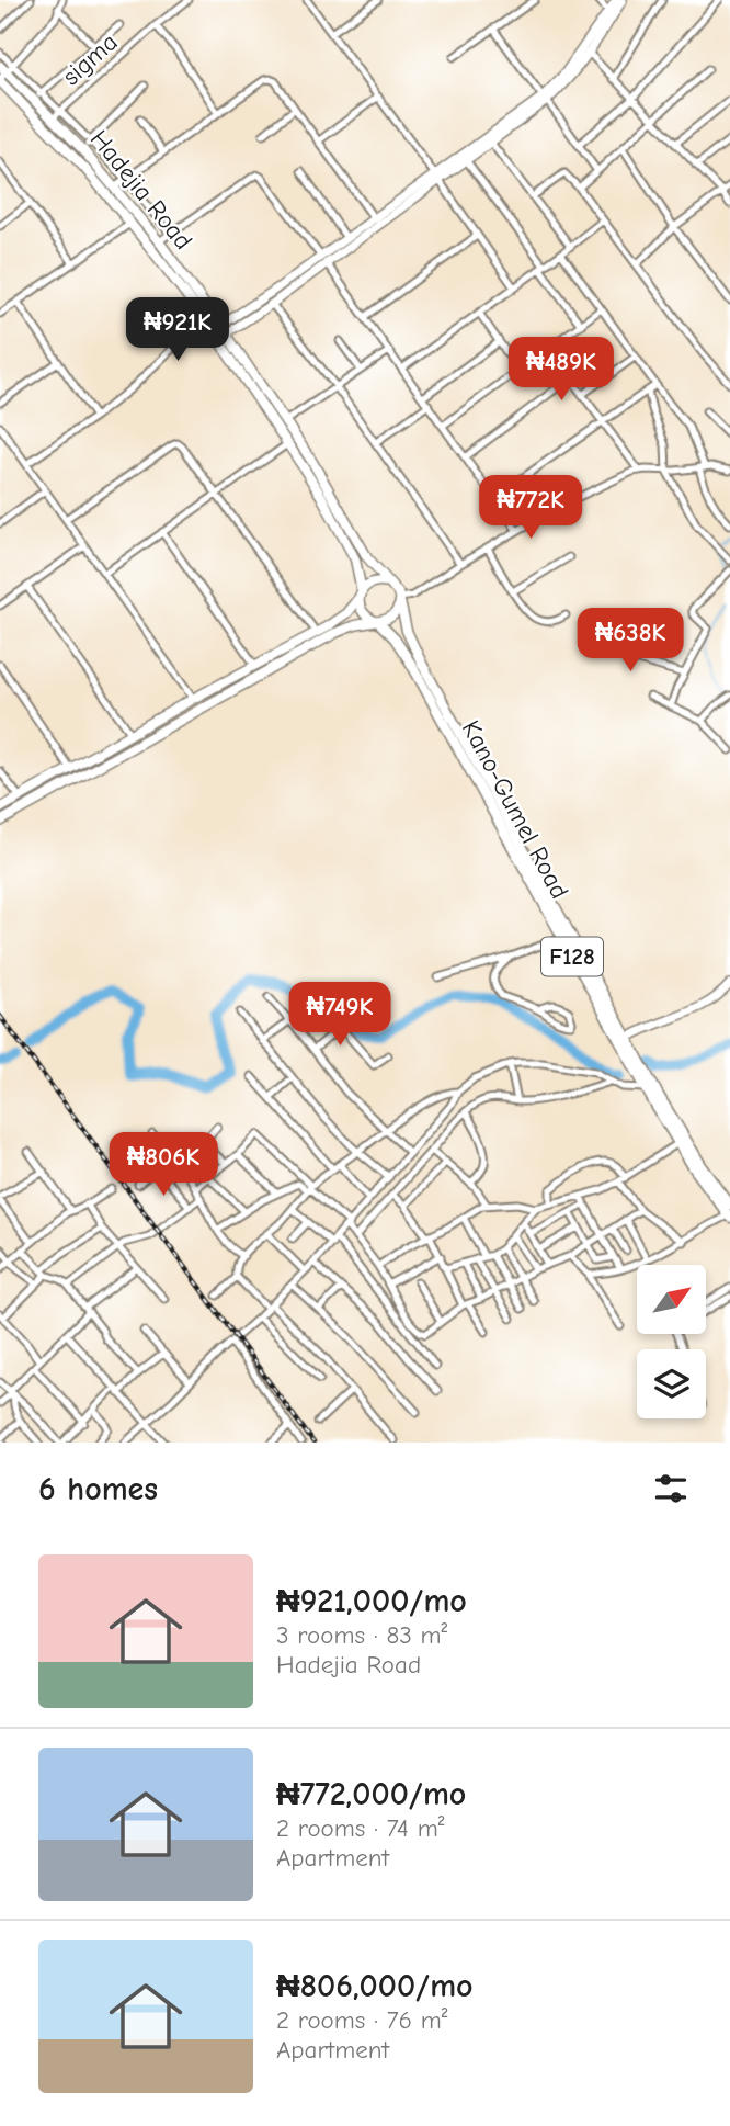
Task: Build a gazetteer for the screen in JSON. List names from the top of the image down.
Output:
{
  "streets": {
    "main road": ["Hadejia Road", "Kano-Gumel Road", "F128"],
    "street": ["sigma"]
  },
  "crossings": [
    ["sigma", "Hadejia Road"],
    ["Hadejia Road", "Kano-Gumel Road"],
    ["Hadejia Road", "F128"],
    ["Kano-Gumel Road", "F128"]
  ],
  "north": "top right",
  "page": {
    "price": [
      "₦921K",
      "₦489K",
      "₦772K",
      "₦638K",
      "₦749K",
      "₦806K"
    ],
    "heading": "6 homes",
    "list": [
      {
        "name": "₦921,000/mo",
        "note": "3 rooms · 83 m² · Hadejia Road"
      },
      {
        "name": "₦772,000/mo",
        "note": "2 rooms · 74 m² · Apartment"
      },
      {
        "name": "₦806,000/mo",
        "note": "2 rooms · 76 m² · Apartment"
      }
    ]
  }
}
